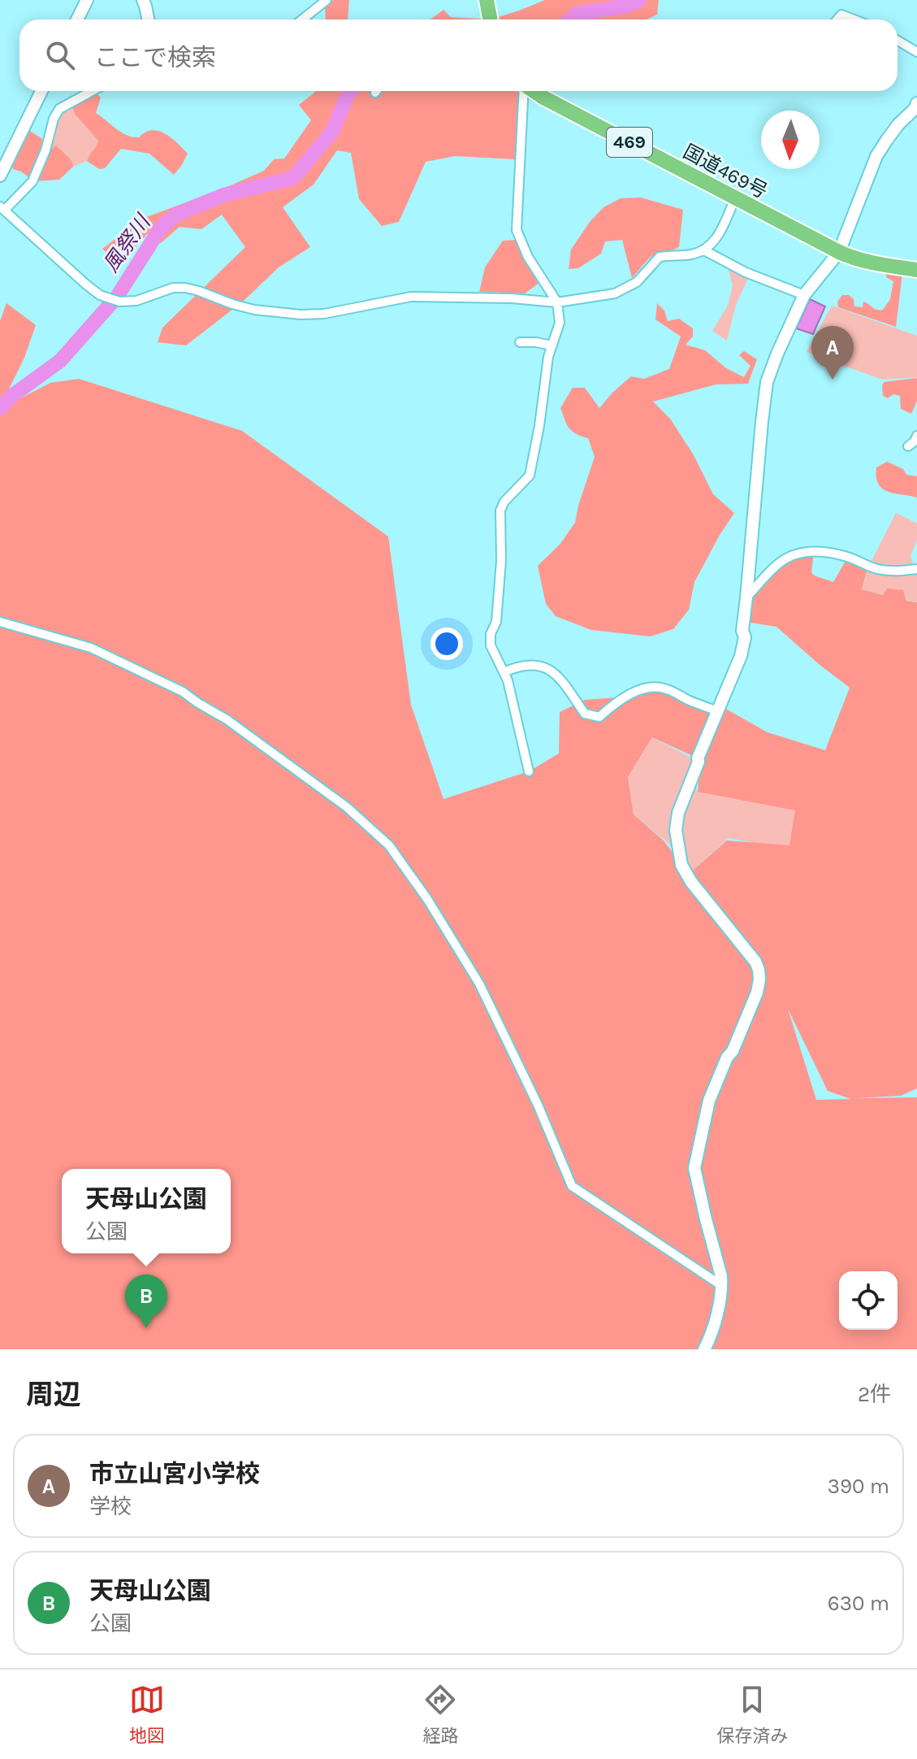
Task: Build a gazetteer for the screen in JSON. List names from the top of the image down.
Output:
{
  "streets": {
    "highway": ["469", "国道469号"]
  },
  "water": ["風祭川"],
  "north": "bottom",
  "page": {
    "search": "ここで検索",
    "pins": ["A", "B"],
    "popup": ["天母山公園", "公園"],
    "heading": ["周辺", "2件"],
    "list": [
      {
        "mark": "A",
        "name": "市立山宮小学校",
        "note": "学校",
        "value": "390 m"
      },
      {
        "mark": "B",
        "name": "天母山公園",
        "note": "公園",
        "value": "630 m"
      }
    ],
    "nav": ["地図", "経路", "保存済み"]
  }
}
